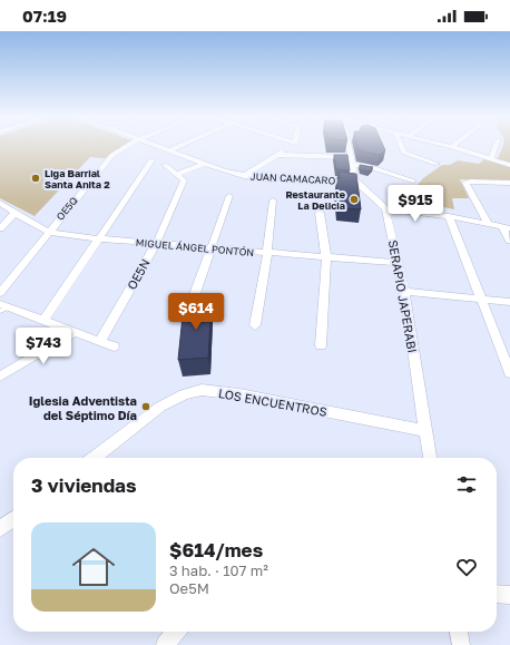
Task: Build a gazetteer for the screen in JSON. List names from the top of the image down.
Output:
{
  "streets": {
    "street": [
      "JUAN CAMACARO",
      "OE5Q",
      "MIGUEL ÁNGEL PONTÓN",
      "OE5N",
      "SERAPIO JAPERABI",
      "LOS ENCUENTROS"
    ]
  },
  "crossings": [
    ["OE5Q", "MIGUEL ÁNGEL PONTÓN"],
    ["MIGUEL ÁNGEL PONTÓN", "OE5N"],
    ["MIGUEL ÁNGEL PONTÓN", "SERAPIO JAPERABI"],
    ["SERAPIO JAPERABI", "LOS ENCUENTROS"]
  ],
  "places": ["Liga Barrial Santa Anita 2", "Restaurante La Delicia", "Iglesia Adventista del Séptimo Día"],
  "page": {
    "status": "07:19",
    "price": ["$915", "$614", "$743"],
    "heading": "3 viviendas",
    "list": [
      {
        "name": "$614/mes",
        "note": "3 hab. · 107 m² · Oe5M"
      }
    ]
  }
}
